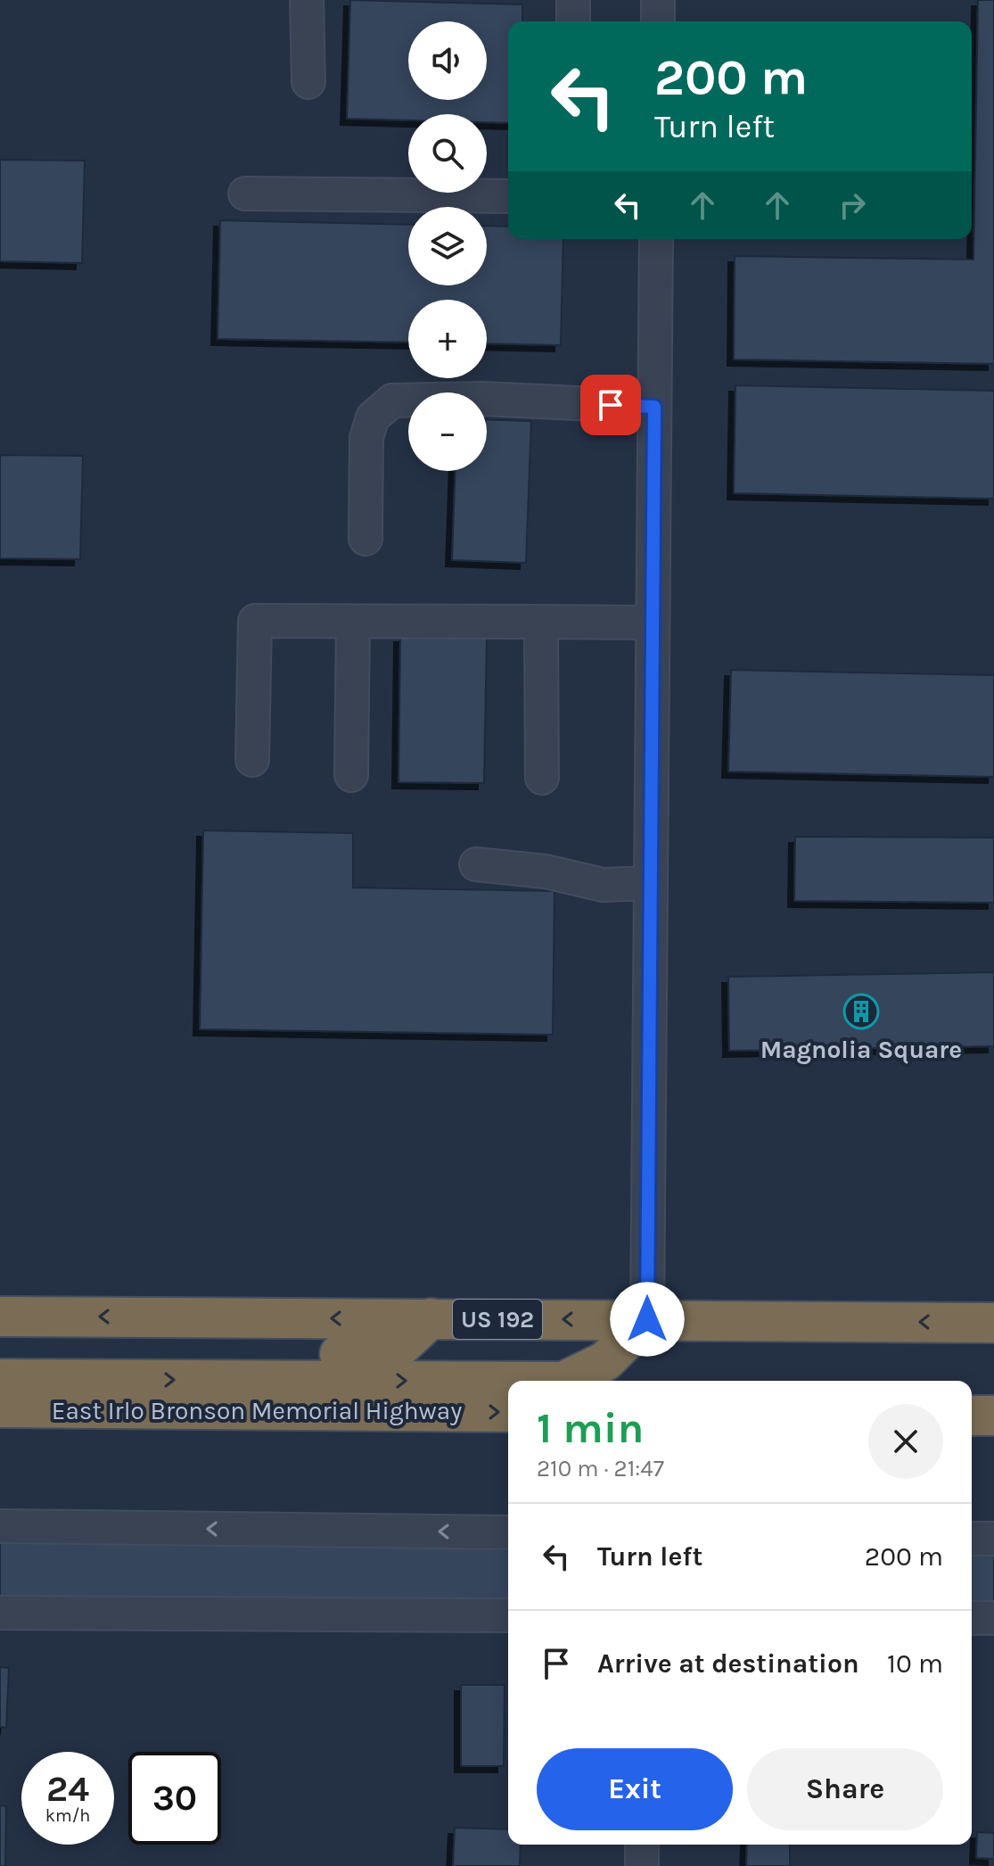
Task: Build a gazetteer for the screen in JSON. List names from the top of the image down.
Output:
{
  "streets": {
    "highway": ["US 192", "East Irlo Bronson Memorial Highway"]
  },
  "places": {
    "building": ["Magnolia Square"]
  },
  "page": {
    "map_buttons": ["+", "−"],
    "turn": ["200 m", "Turn left"],
    "heading": ["1 min", "210 m · 21:47"],
    "list": [
      {
        "name": "Turn left",
        "value": "200 m"
      },
      {
        "name": "Arrive at destination",
        "value": "10 m"
      }
    ],
    "buttons": ["Exit", "Share"],
    "speed": "24 km/h",
    "limit": "30"
  }
}
